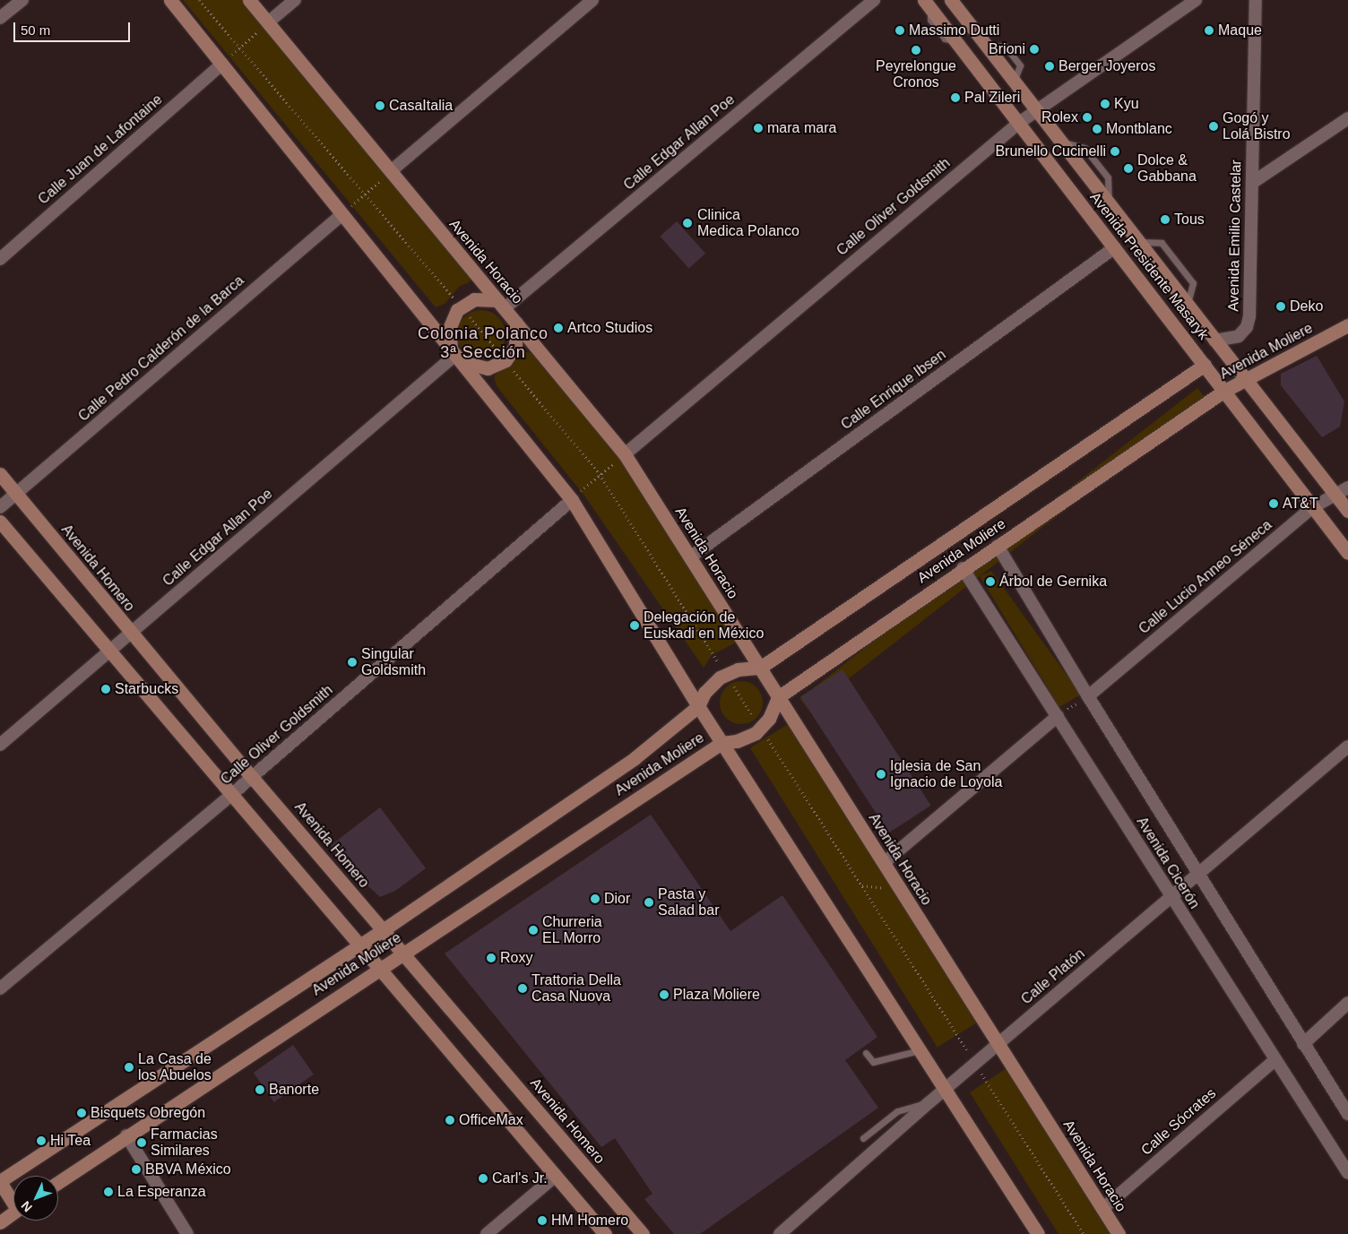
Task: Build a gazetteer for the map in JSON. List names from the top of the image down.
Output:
{
  "streets": {
    "street": [
      "Calle Edgar Allan Poe",
      "Calle Juan de Lafontaine",
      "Calle Oliver Goldsmith",
      "Avenida Emilio Castelar",
      "Avenida Horacio",
      "Avenida Presidente Masaryk",
      "Calle Pedro Calderón de la Barca",
      "Avenida Moliere",
      "Calle Enrique Ibsen",
      "Avenida Homero",
      "Calle Lucio Anneo Séneca",
      "Avenida Cicerón",
      "Calle Platón",
      "Calle Sócrates"
    ]
  },
  "crossings": [
    ["Calle Edgar Allan Poe", "Avenida Horacio"],
    ["Calle Edgar Allan Poe", "Avenida Homero"],
    ["Calle Oliver Goldsmith", "Avenida Horacio"],
    ["Calle Oliver Goldsmith", "Avenida Presidente Masaryk"],
    ["Calle Oliver Goldsmith", "Avenida Homero"],
    ["Avenida Emilio Castelar", "Avenida Presidente Masaryk"],
    ["Avenida Horacio", "Avenida Moliere"],
    ["Avenida Horacio", "Calle Enrique Ibsen"],
    ["Avenida Horacio", "Calle Platón"],
    ["Avenida Horacio", "Calle Sócrates"],
    ["Avenida Presidente Masaryk", "Avenida Moliere"],
    ["Avenida Presidente Masaryk", "Calle Enrique Ibsen"],
    ["Avenida Presidente Masaryk", "Calle Lucio Anneo Séneca"],
    ["Calle Pedro Calderón de la Barca", "Avenida Homero"],
    ["Avenida Moliere", "Avenida Homero"],
    ["Avenida Moliere", "Avenida Cicerón"],
    ["Calle Lucio Anneo Séneca", "Avenida Cicerón"],
    ["Avenida Cicerón", "Calle Platón"],
    ["Avenida Cicerón", "Calle Sócrates"]
  ],
  "districts": ["Colonia Polanco 3ª Sección"],
  "places": [
    "Massimo Dutti",
    "Maque",
    "Brioni",
    "Peyrelongue Cronos",
    "Berger Joyeros",
    "Pal Zileri",
    "Kyu",
    "CasaItalia",
    "Rolex",
    "Gogó y Lolá Bistro",
    "mara mara",
    "Montblanc",
    "Brunello Cucinelli",
    "Dolce & Gabbana",
    "Tous",
    "Clinica Medica Polanco",
    "Deko",
    "Artco Studios",
    "AT&T",
    "Árbol de Gernika",
    "Delegación de Euskadi en México",
    "Singular Goldsmith",
    "Starbucks",
    "Iglesia de San Ignacio de Loyola",
    "Dior",
    "Pasta y Salad bar",
    "Churreria EL Morro",
    "Roxy",
    "Trattoria Della Casa Nuova",
    "Plaza Moliere",
    "La Casa de los Abuelos",
    "Banorte",
    "Bisquets Obregón",
    "OfficeMax",
    "Hi Tea",
    "Farmacias Similares",
    "BBVA México",
    "Carl's Jr.",
    "La Esperanza",
    "HM Homero"
  ],
  "scale_bar": "50 m",
  "north": "bottom left"
}
